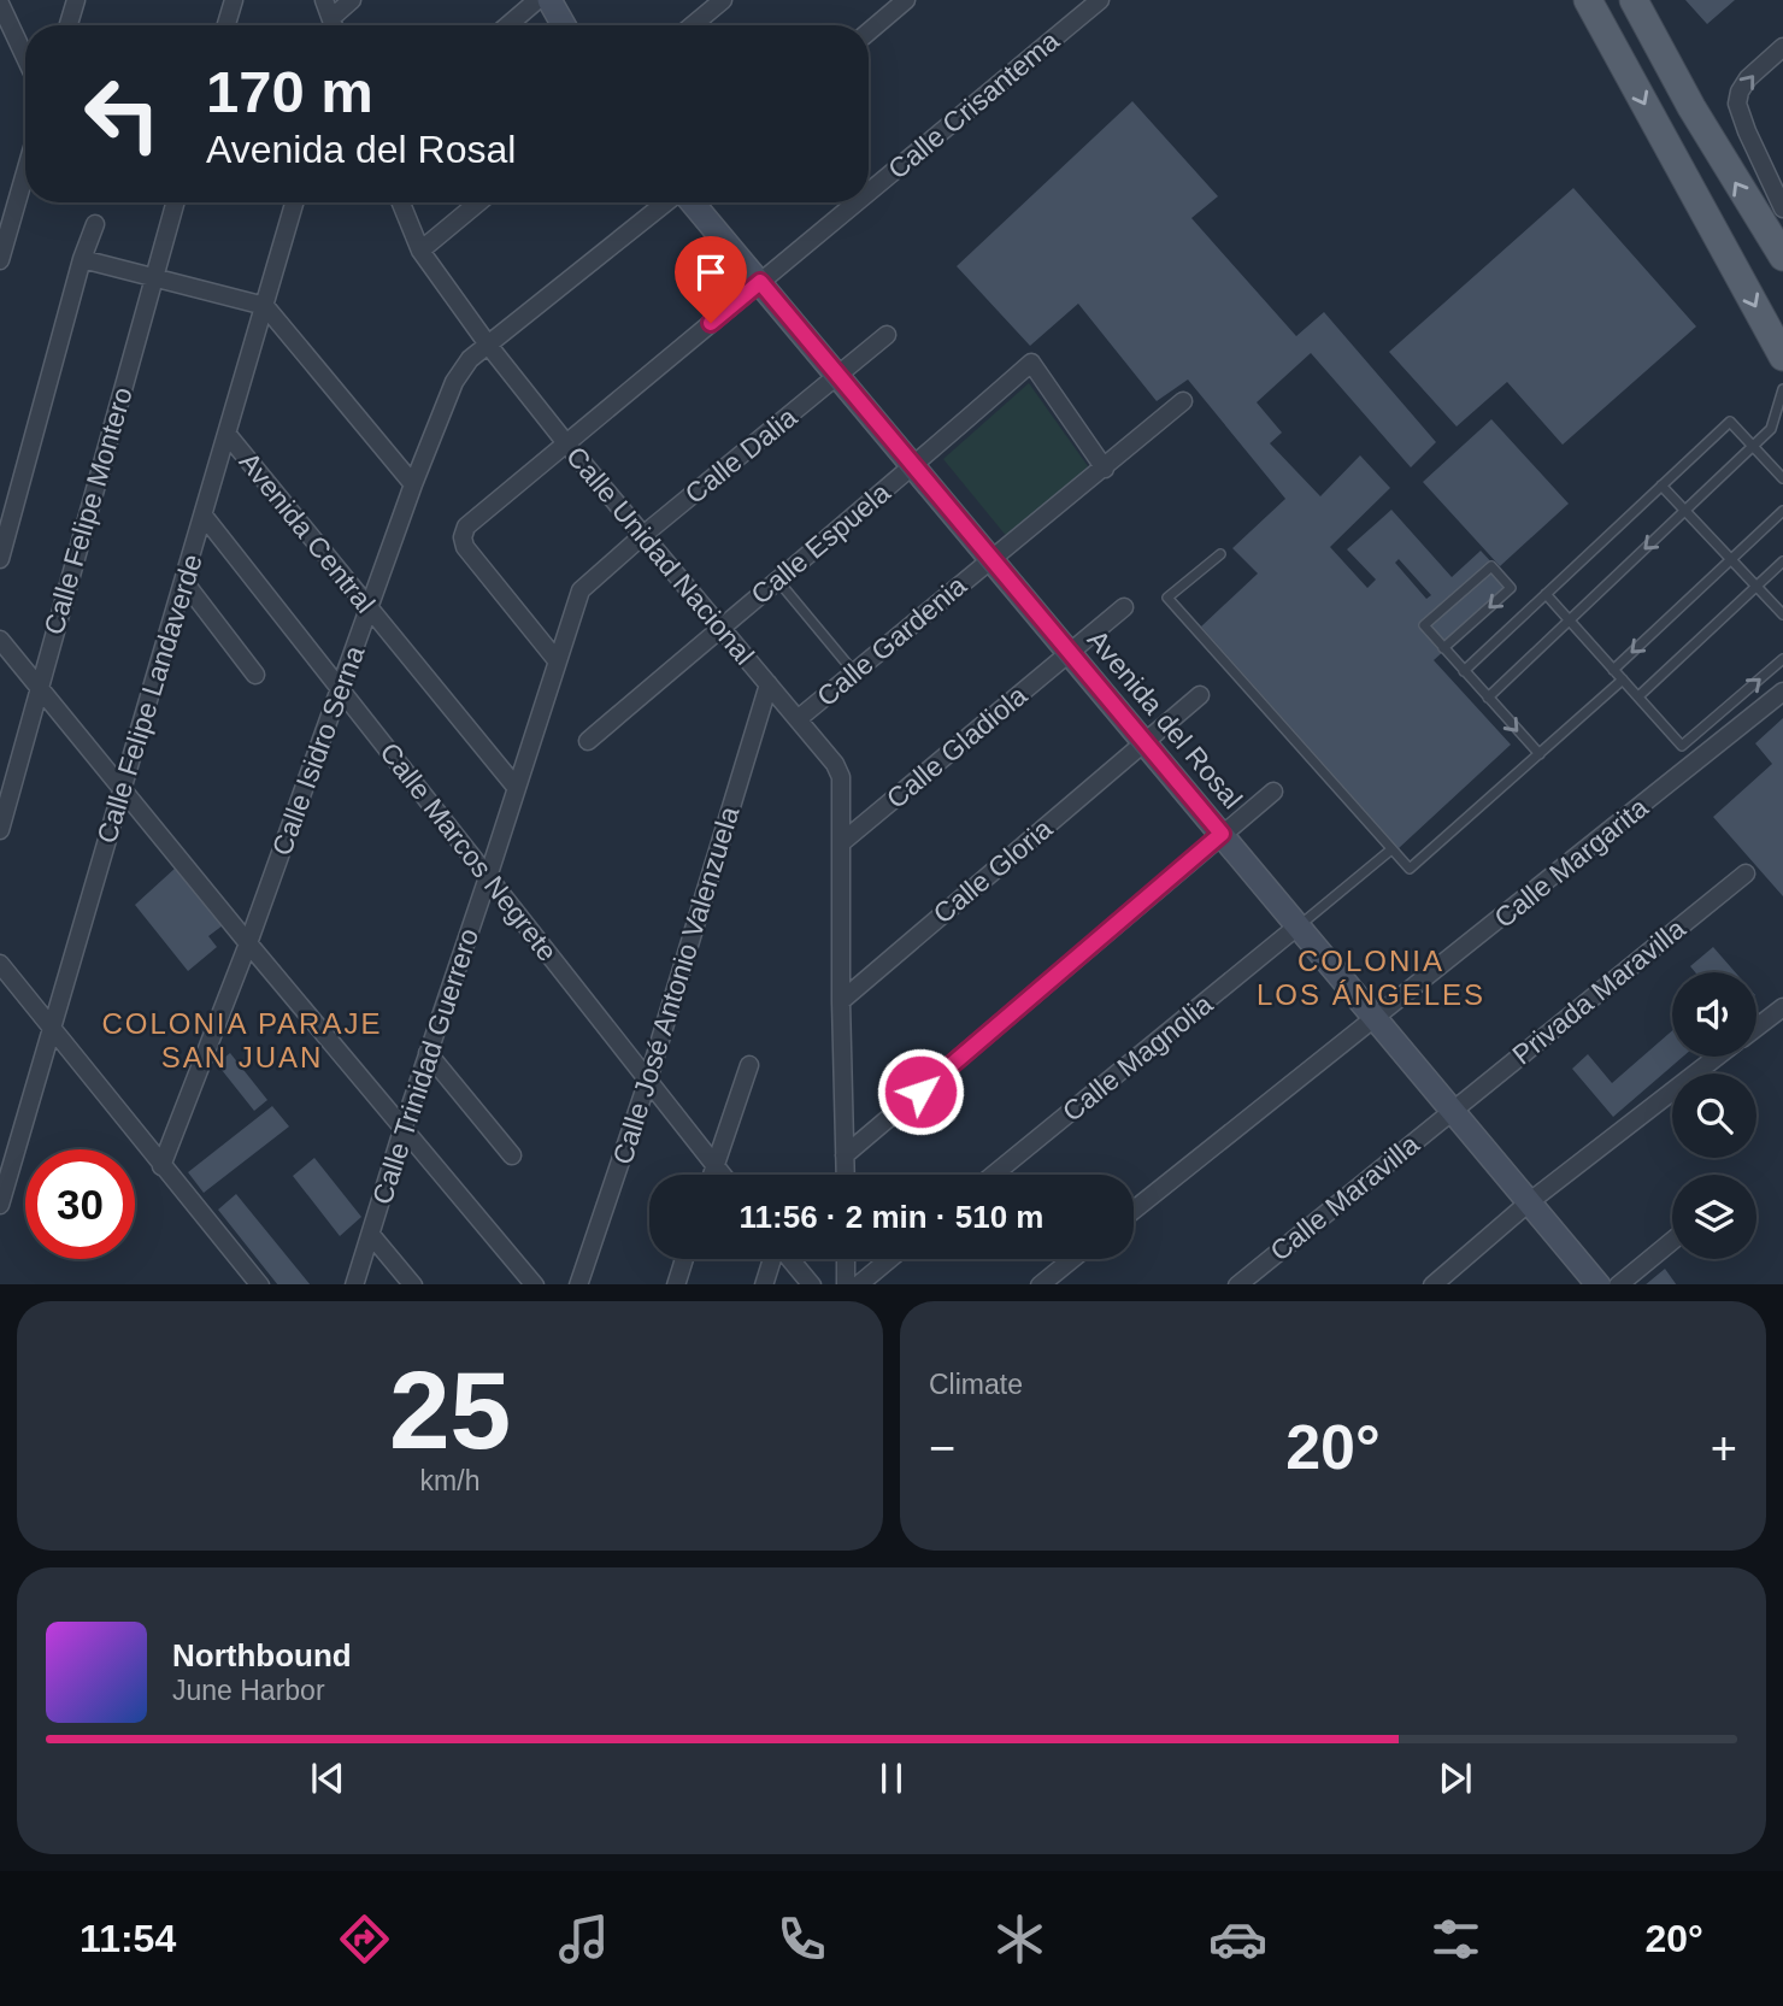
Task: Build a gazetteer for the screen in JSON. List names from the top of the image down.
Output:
{
  "streets": {
    "street": [
      "Calle Crisantema",
      "Calle Dalia",
      "Calle Felipe Montero",
      "Avenida Central",
      "Calle Espuela",
      "Calle Unidad Nacional",
      "Calle Gardenia",
      "Calle Felipe Landaverde",
      "Avenida del Rosal",
      "Calle Gladiola",
      "Calle Isidro Serna",
      "Calle Marcos Negrete",
      "Calle Margarita",
      "Calle Gloria",
      "Calle José Antonio Valenzuela",
      "Privada Maravilla",
      "Calle Magnolia",
      "Calle Trinidad Guerrero",
      "Calle Maravilla"
    ]
  },
  "crossings": [
    ["Calle Crisantema", "Calle Unidad Nacional"],
    ["Calle Crisantema", "Avenida del Rosal"],
    ["Calle Crisantema", "Calle Trinidad Guerrero"],
    ["Calle Dalia", "Calle Unidad Nacional"],
    ["Calle Dalia", "Avenida del Rosal"],
    ["Calle Dalia", "Calle Trinidad Guerrero"],
    ["Avenida Central", "Calle Felipe Landaverde"],
    ["Avenida Central", "Calle Isidro Serna"],
    ["Avenida Central", "Calle Trinidad Guerrero"],
    ["Calle Espuela", "Calle Unidad Nacional"],
    ["Calle Espuela", "Calle Gardenia"],
    ["Calle Espuela", "Avenida del Rosal"],
    ["Calle Unidad Nacional", "Calle Gardenia"],
    ["Calle Unidad Nacional", "Calle Gladiola"],
    ["Calle Unidad Nacional", "Calle Isidro Serna"],
    ["Calle Unidad Nacional", "Calle José Antonio Valenzuela"],
    ["Calle Unidad Nacional", "Calle Trinidad Guerrero"],
    ["Calle Gardenia", "Avenida del Rosal"],
    ["Calle Felipe Landaverde", "Calle Marcos Negrete"],
    ["Avenida del Rosal", "Calle Gladiola"],
    ["Avenida del Rosal", "Calle Margarita"],
    ["Avenida del Rosal", "Calle Gloria"],
    ["Avenida del Rosal", "Privada Maravilla"],
    ["Avenida del Rosal", "Calle Magnolia"],
    ["Avenida del Rosal", "Calle Maravilla"],
    ["Calle Isidro Serna", "Calle Marcos Negrete"],
    ["Calle Marcos Negrete", "Calle José Antonio Valenzuela"],
    ["Calle Marcos Negrete", "Calle Trinidad Guerrero"],
    ["Privada Maravilla", "Calle Maravilla"]
  ],
  "districts": ["COLONIA LOS ÁNGELES", "COLONIA PARAJE SAN JUAN"],
  "page": {
    "turn": ["170 m", "Avenida del Rosal"],
    "limit": "30",
    "trip": "11:56 · 2 min · 510 m",
    "tile": [
      ["25", "km/h"],
      "Climate"
    ],
    "heat": ["−", "20°", "+"],
    "song": ["Northbound", "June Harbor"],
    "tabs": ["11:54", "20°"]
  }
}
